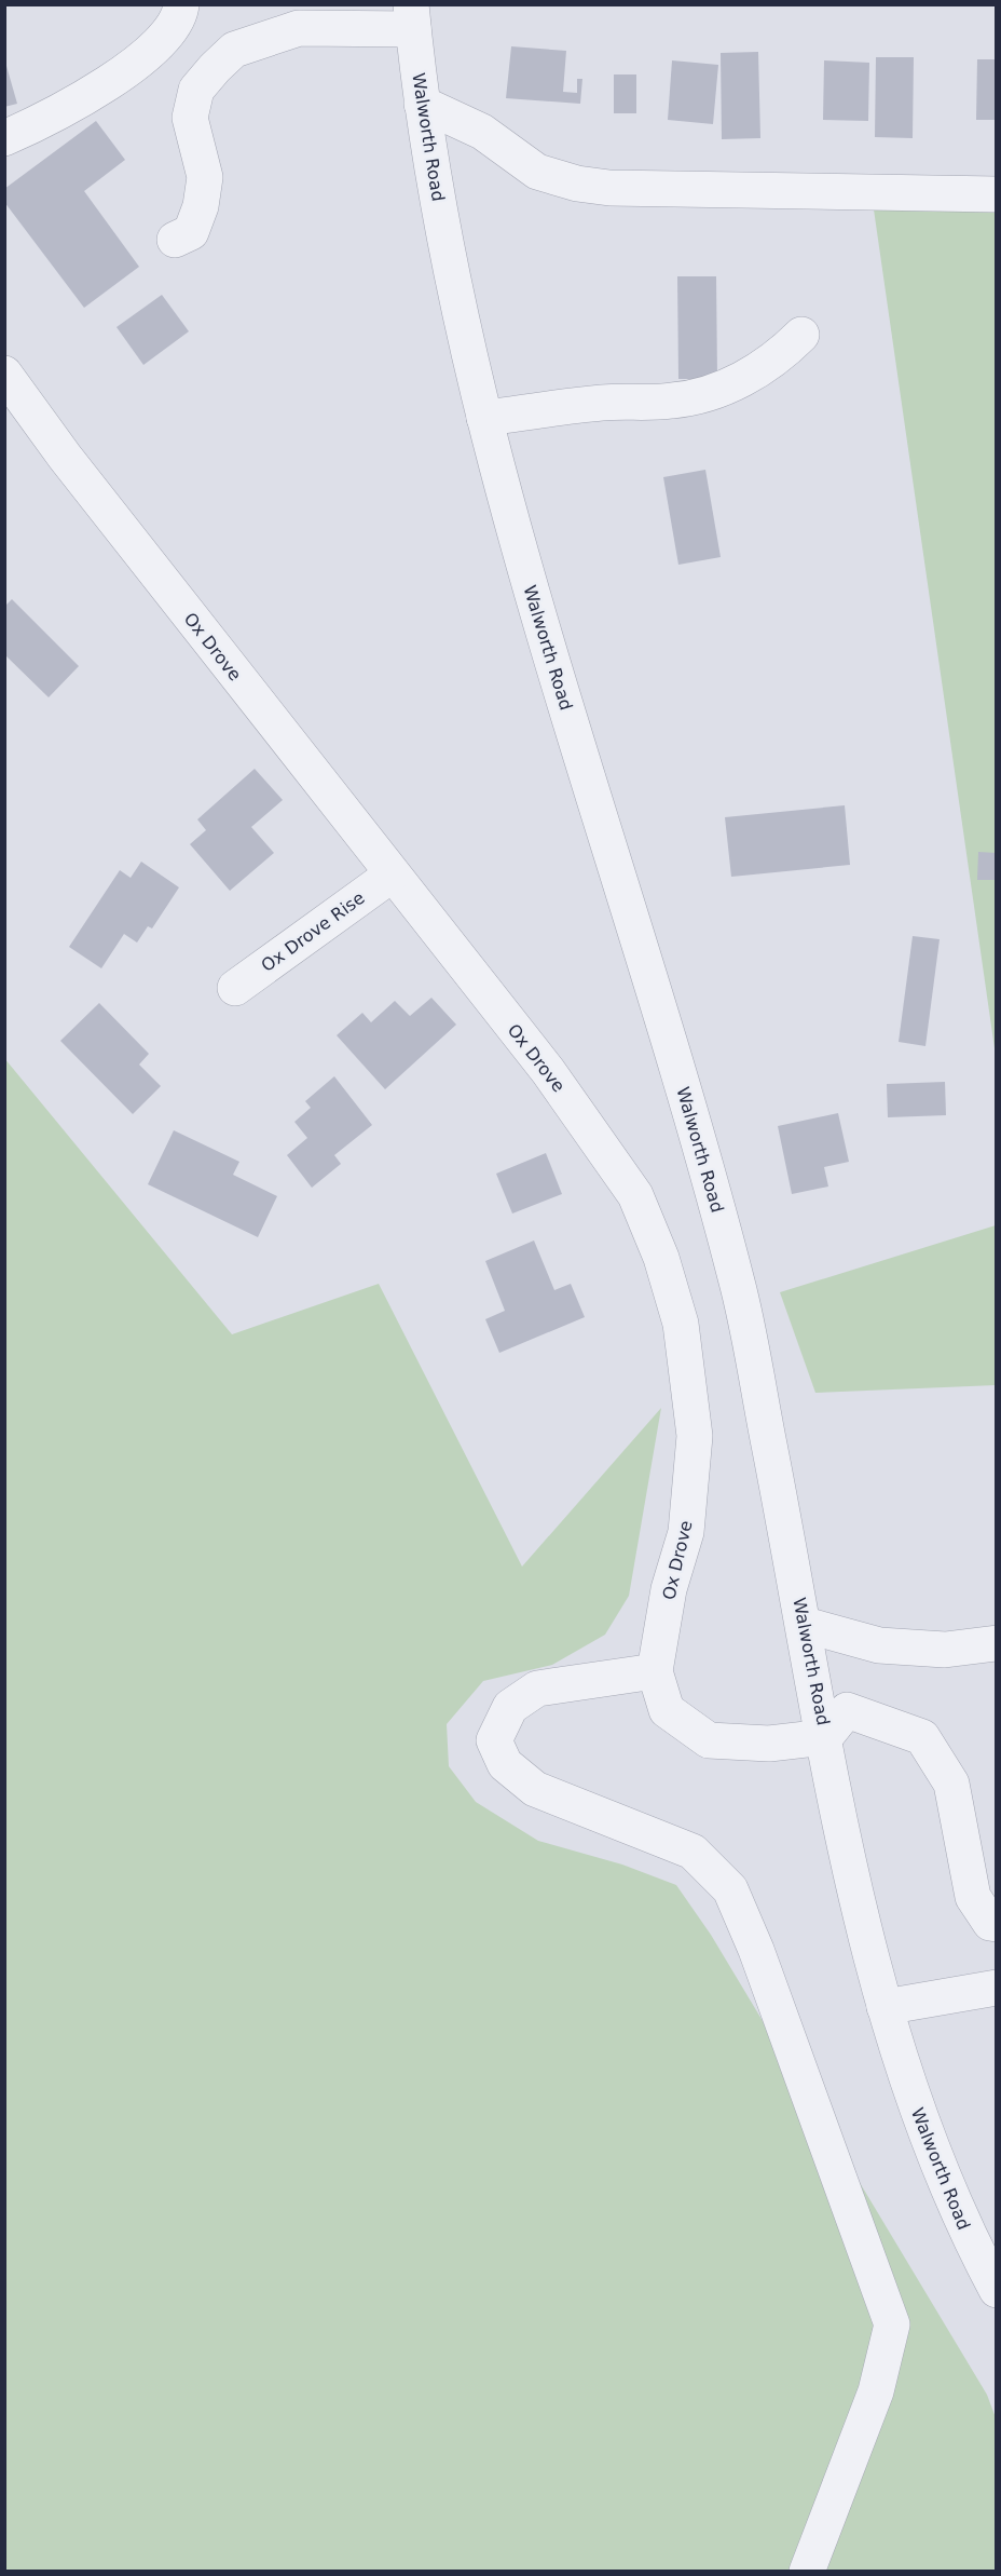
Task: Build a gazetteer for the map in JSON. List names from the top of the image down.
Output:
{
  "streets": {
    "street": ["Walworth Road", "Ox Drove", "Ox Drove Rise"]
  },
  "crossings": [
    ["Walworth Road", "Ox Drove"],
    ["Ox Drove", "Ox Drove Rise"]
  ]
}
